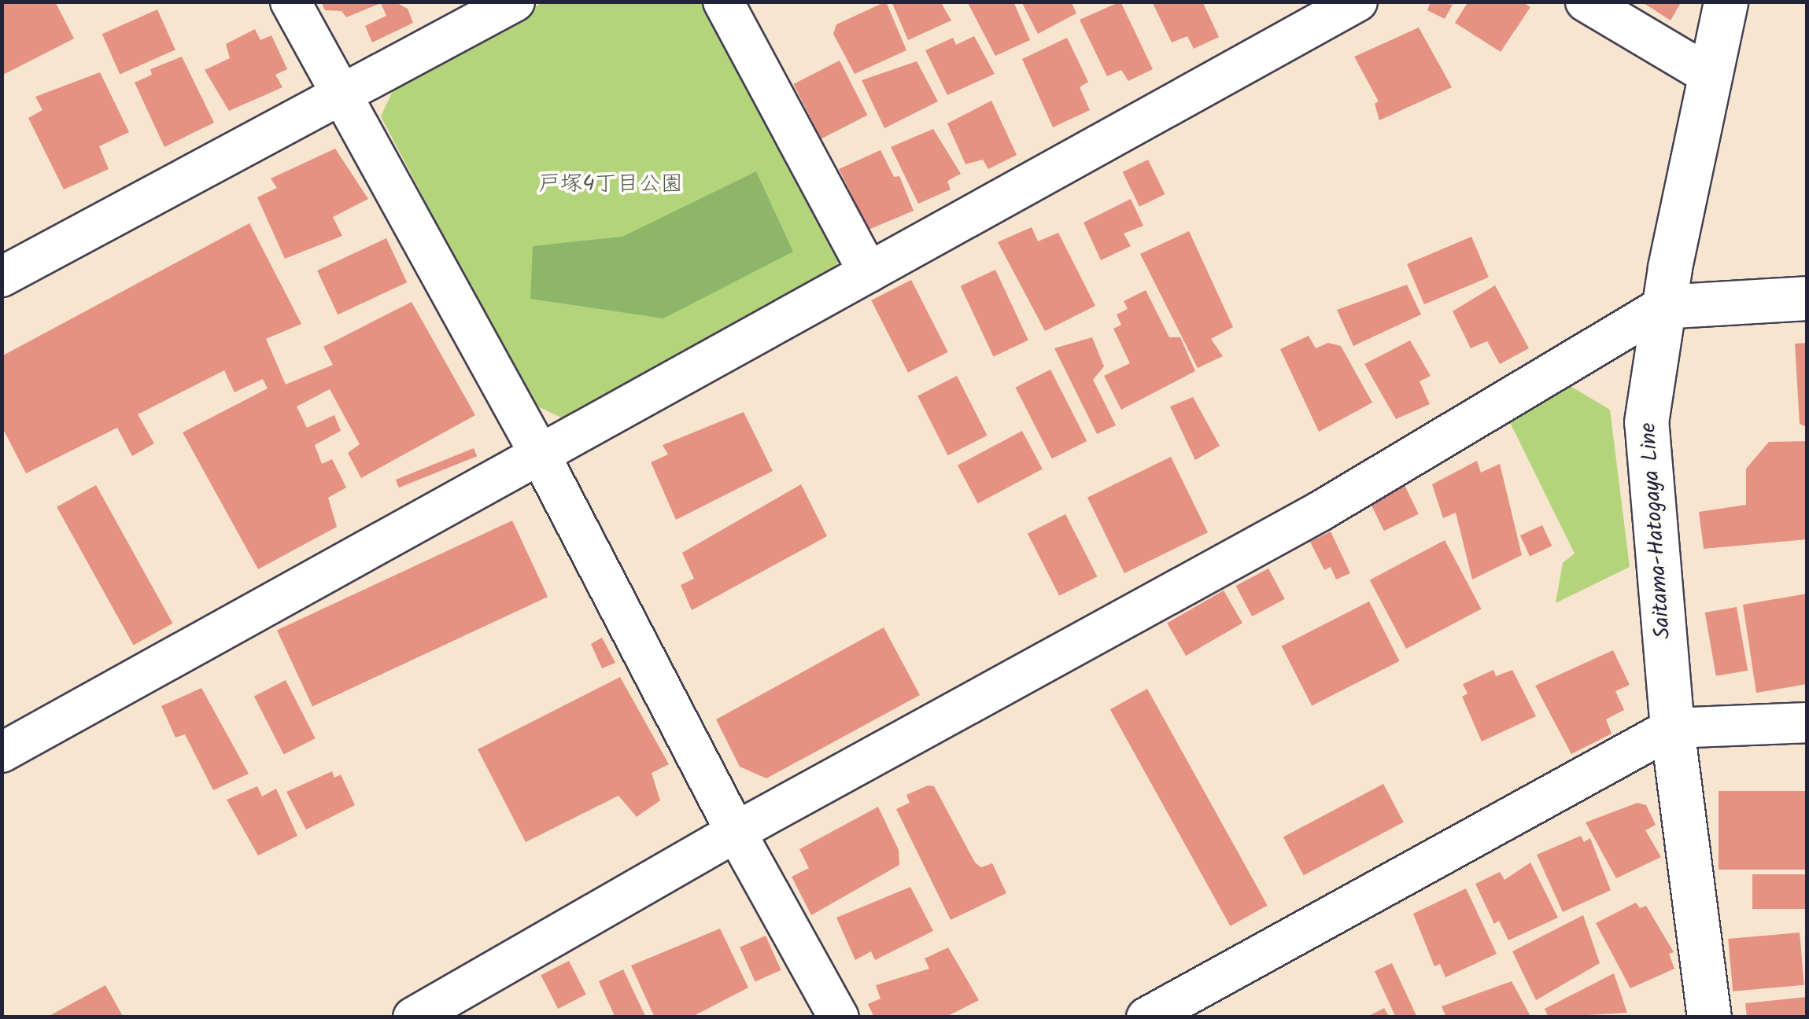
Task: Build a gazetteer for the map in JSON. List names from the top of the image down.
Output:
{
  "streets": {
    "main road": ["Saitama-Hatogaya Line"]
  },
  "parks": ["戸塚4丁目公園"]
}
